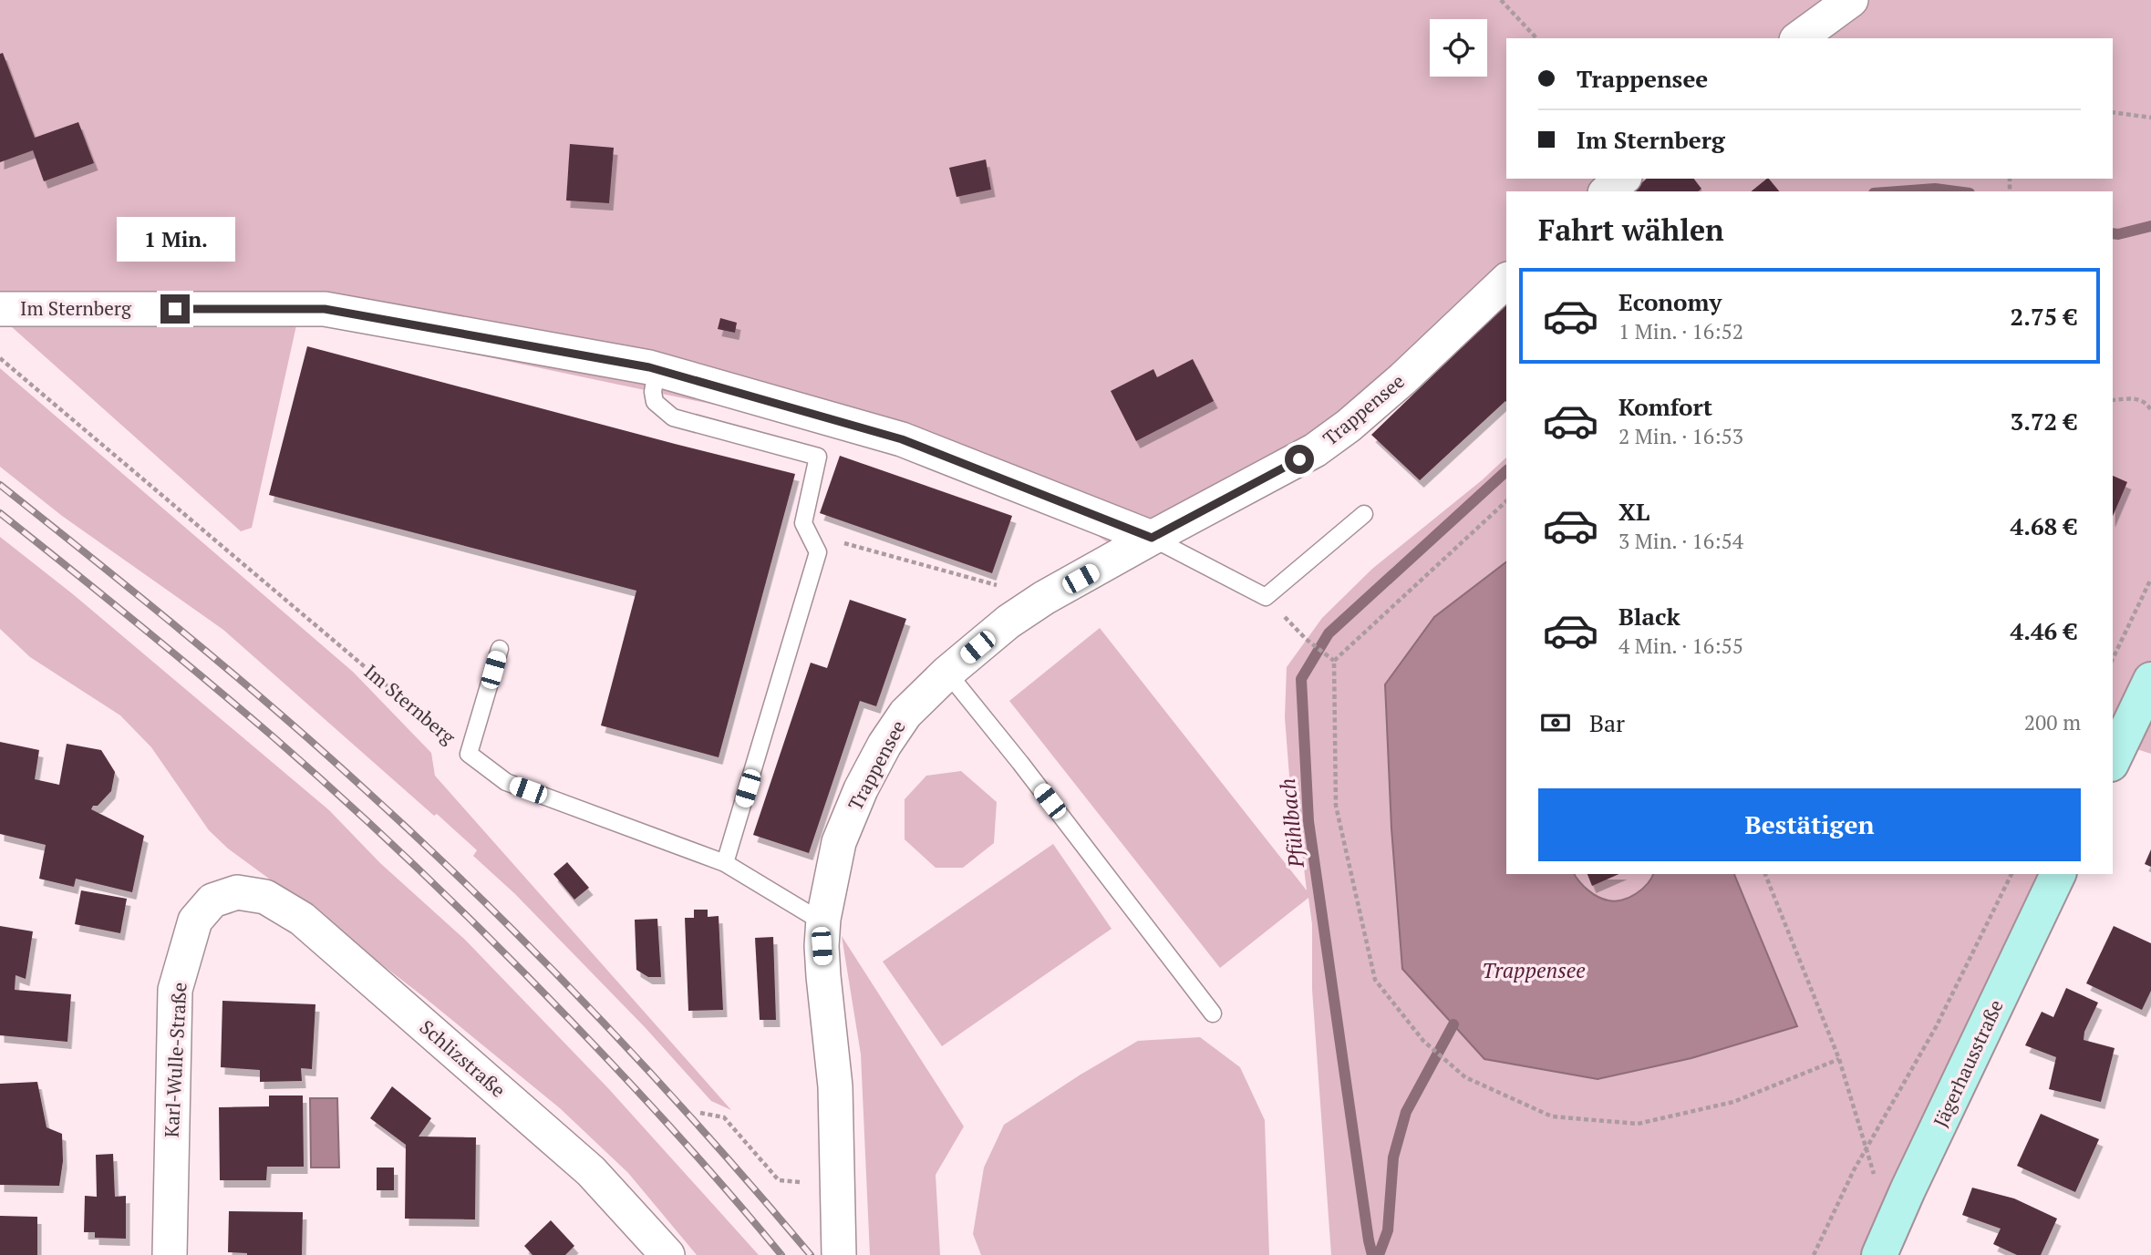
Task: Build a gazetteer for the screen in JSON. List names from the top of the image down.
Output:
{
  "streets": {
    "street": [
      "Im Sternberg",
      "Trappensee",
      "Schlizstraße",
      "Karl-Wulle-Straße",
      "Jägerhausstraße"
    ]
  },
  "crossings": [
    ["Im Sternberg", "Trappensee"],
    ["Schlizstraße", "Karl-Wulle-Straße"]
  ],
  "water": ["Pfühlbach", "Trappensee"],
  "page": {
    "banner": ["Trappensee", "Im Sternberg"],
    "heading": "Fahrt wählen",
    "bubble": "1 Min.",
    "list": [
      {
        "name": "Economy",
        "note": "1 Min. · 16:52",
        "value": "2.75 €"
      },
      {
        "name": "Komfort",
        "note": "2 Min. · 16:53",
        "value": "3.72 €"
      },
      {
        "name": "XL",
        "note": "3 Min. · 16:54",
        "value": "4.68 €"
      },
      {
        "name": "Black",
        "note": "4 Min. · 16:55",
        "value": "4.46 €"
      }
    ],
    "pay": ["Bar", "200 m"],
    "buttons": "Bestätigen"
  }
}
